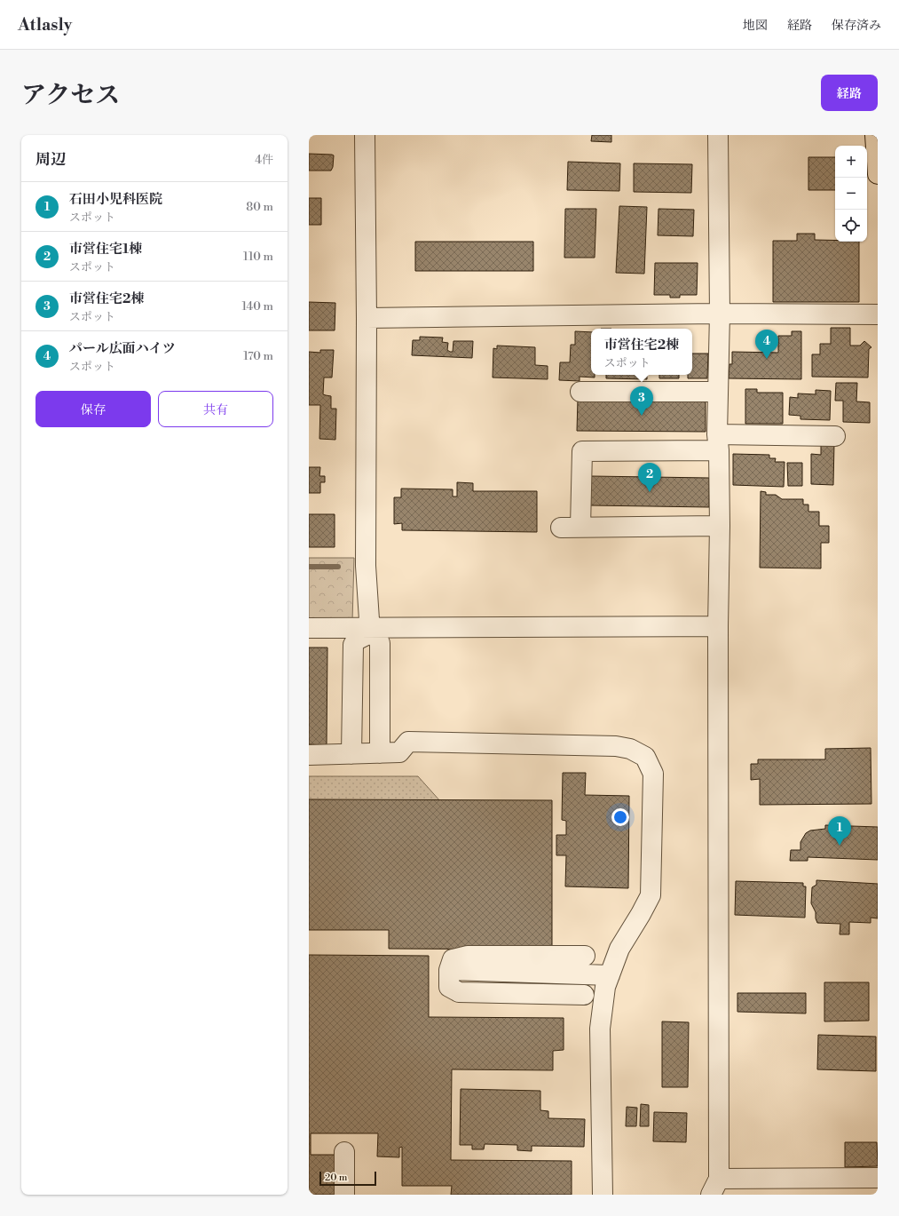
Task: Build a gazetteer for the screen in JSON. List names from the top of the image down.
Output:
{
  "scale_bar": "20 m",
  "page": {
    "header": "Atlasly",
    "nav": ["地図", "経路", "保存済み"],
    "title": "アクセス",
    "buttons": [
      "経路",
      ["保存", "共有"]
    ],
    "heading": ["周辺", "4件"],
    "map_buttons": ["+", "−"],
    "list": [
      {
        "mark": "1",
        "name": "石田小児科医院",
        "note": "スポット",
        "value": "80 m"
      },
      {
        "mark": "2",
        "name": "市営住宅1棟",
        "note": "スポット",
        "value": "110 m"
      },
      {
        "mark": "3",
        "name": "市営住宅2棟",
        "note": "スポット",
        "value": "140 m"
      },
      {
        "mark": "4",
        "name": "パール広面ハイツ",
        "note": "スポット",
        "value": "170 m"
      }
    ],
    "popup": ["市営住宅2棟", "スポット"],
    "pins": [
      "4",
      "3",
      "2",
      "1"
    ],
    "scale": "20 m"
  }
}
